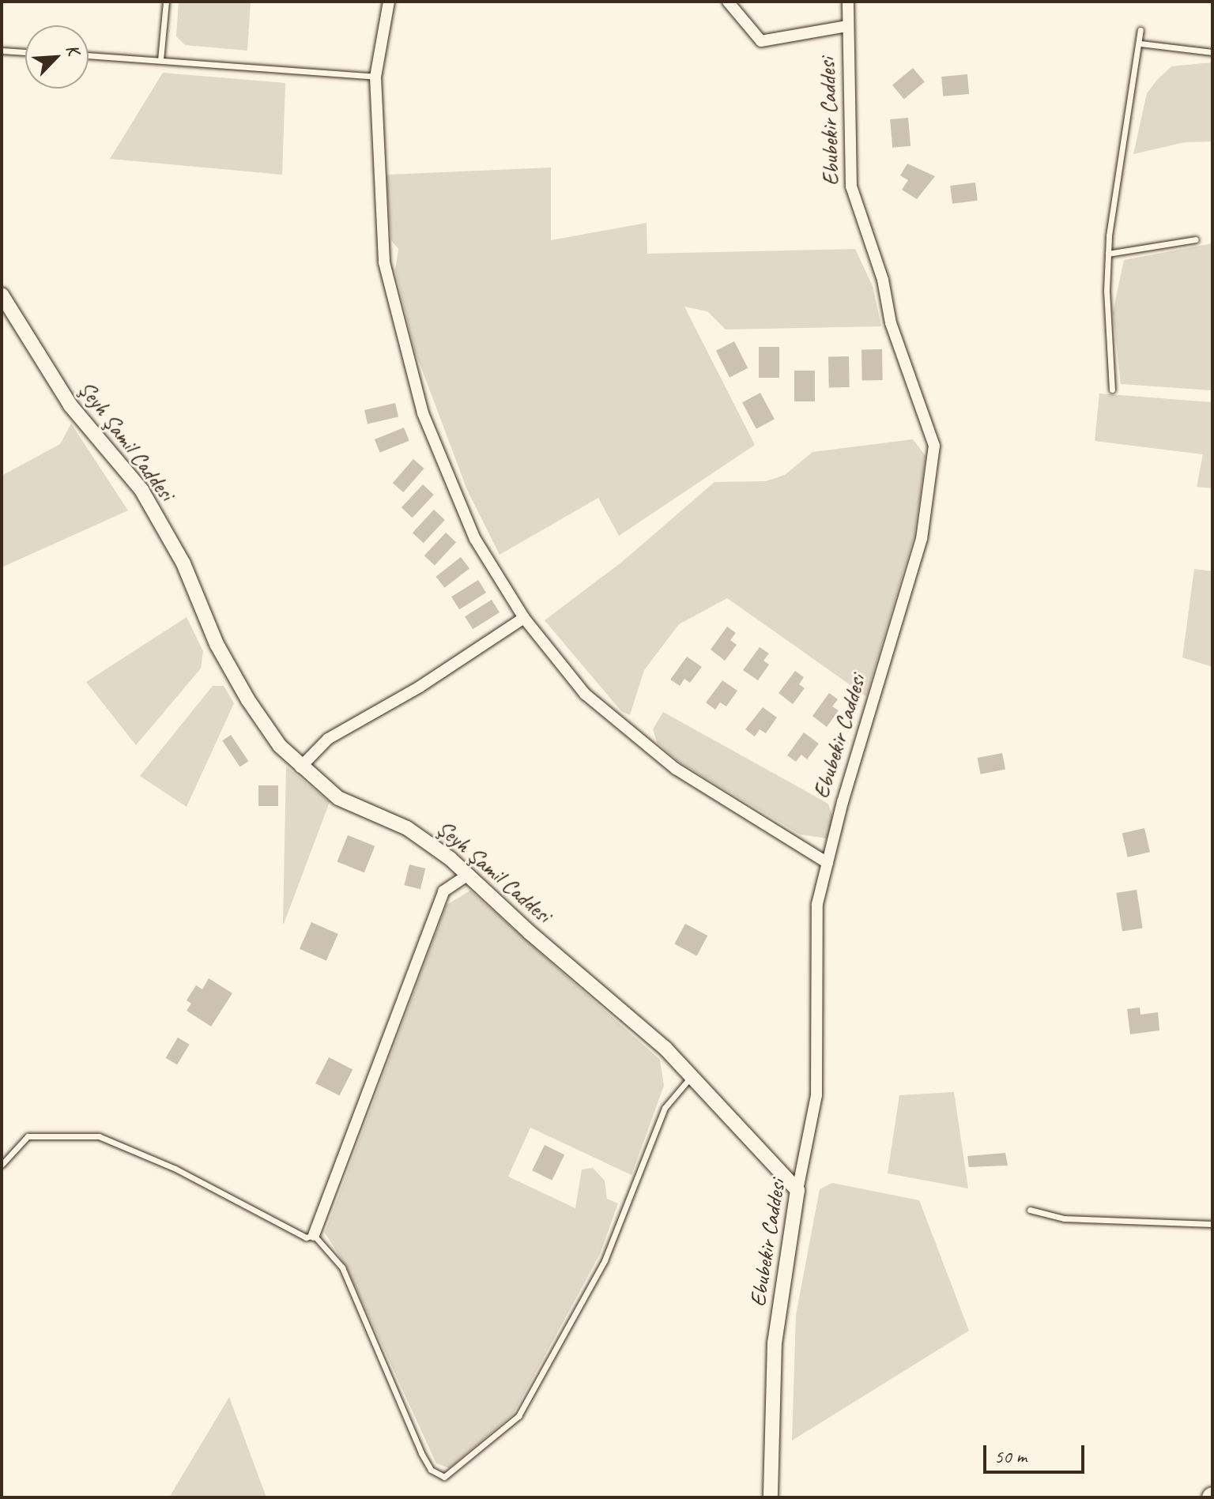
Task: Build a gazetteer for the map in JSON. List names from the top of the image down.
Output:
{
  "streets": {
    "street": ["Ebubekir Caddesi", "Şeyh Şamil Caddesi"]
  },
  "crossings": [
    ["Ebubekir Caddesi", "Şeyh Şamil Caddesi"]
  ],
  "scale_bar": "50 m",
  "north": "top right"
}
